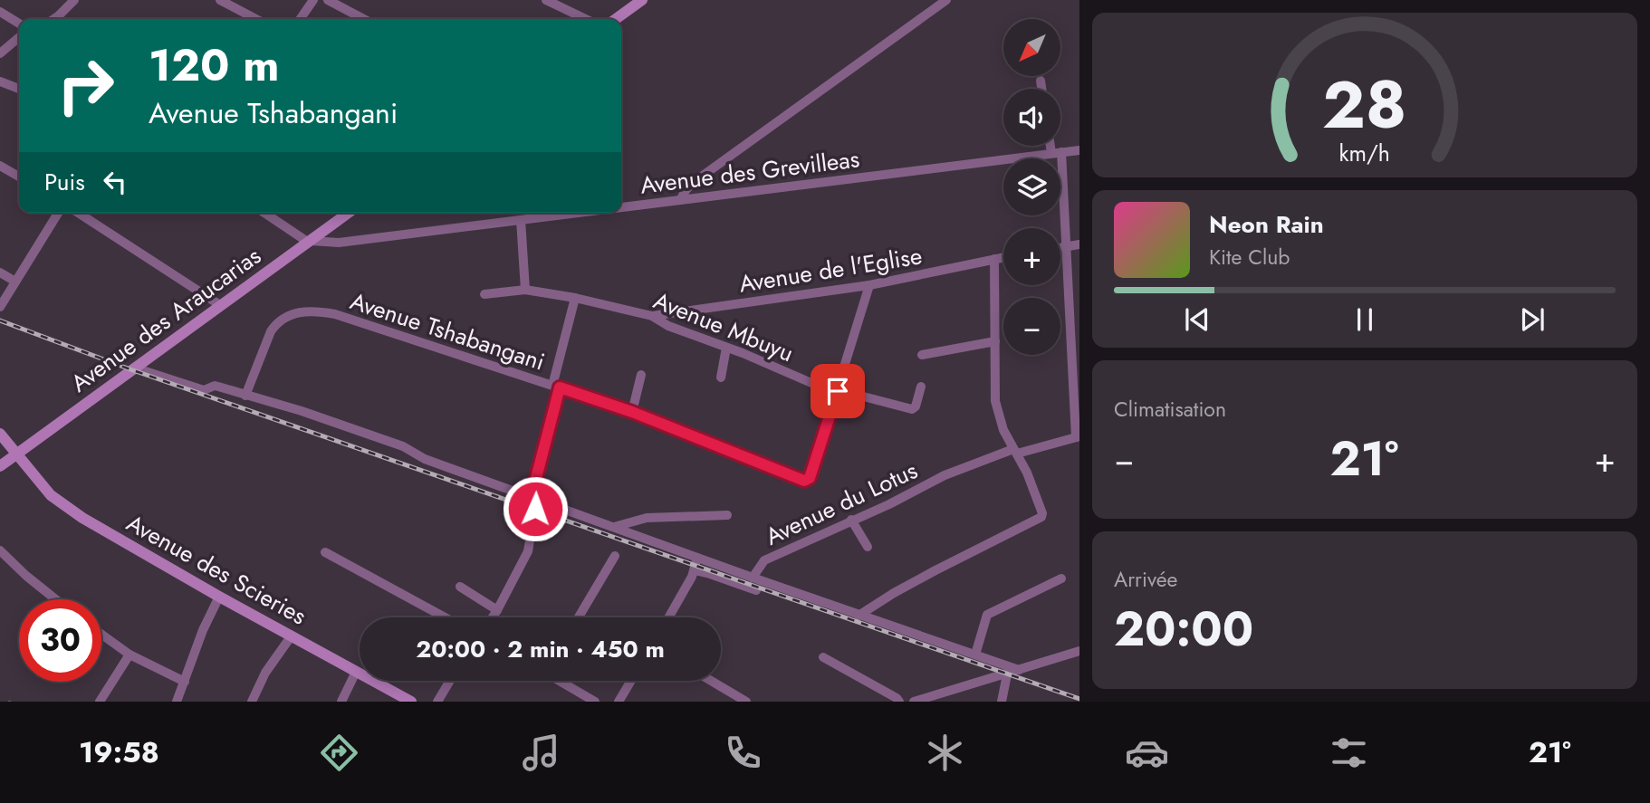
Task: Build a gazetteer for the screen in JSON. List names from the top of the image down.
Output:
{
  "streets": {
    "street": [
      "Avenue des Grevilleas",
      "Avenue de l'Eglise",
      "Avenue des Araucarias",
      "Avenue Mbuyu",
      "Avenue Tshabangani",
      "Avenue du Lotus",
      "Avenue des Scieries"
    ]
  },
  "crossings": [
    ["Avenue des Grevilleas", "Avenue des Araucarias"],
    ["Avenue de l'Eglise", "Avenue Mbuyu"],
    ["Avenue de l'Eglise", "Avenue Tshabangani"],
    ["Avenue des Araucarias", "Avenue du Lotus"],
    ["Avenue des Araucarias", "Avenue des Scieries"],
    ["Avenue Mbuyu", "Avenue Tshabangani"],
    ["Avenue Tshabangani", "Avenue du Lotus"]
  ],
  "north": "bottom left",
  "page": {
    "map_buttons": ["+", "−"],
    "turn": ["120 m", "Avenue Tshabangani"],
    "then": "Puis",
    "song": ["Neon Rain", "Kite Club"],
    "tile": [
      "Climatisation",
      ["Arrivée", "20:00"]
    ],
    "heat": ["−", "21°", "+"],
    "limit": "30",
    "trip": "20:00 · 2 min · 450 m",
    "tabs": ["19:58", "21°"],
    "gauge": ["28", "km/h"]
  }
}
